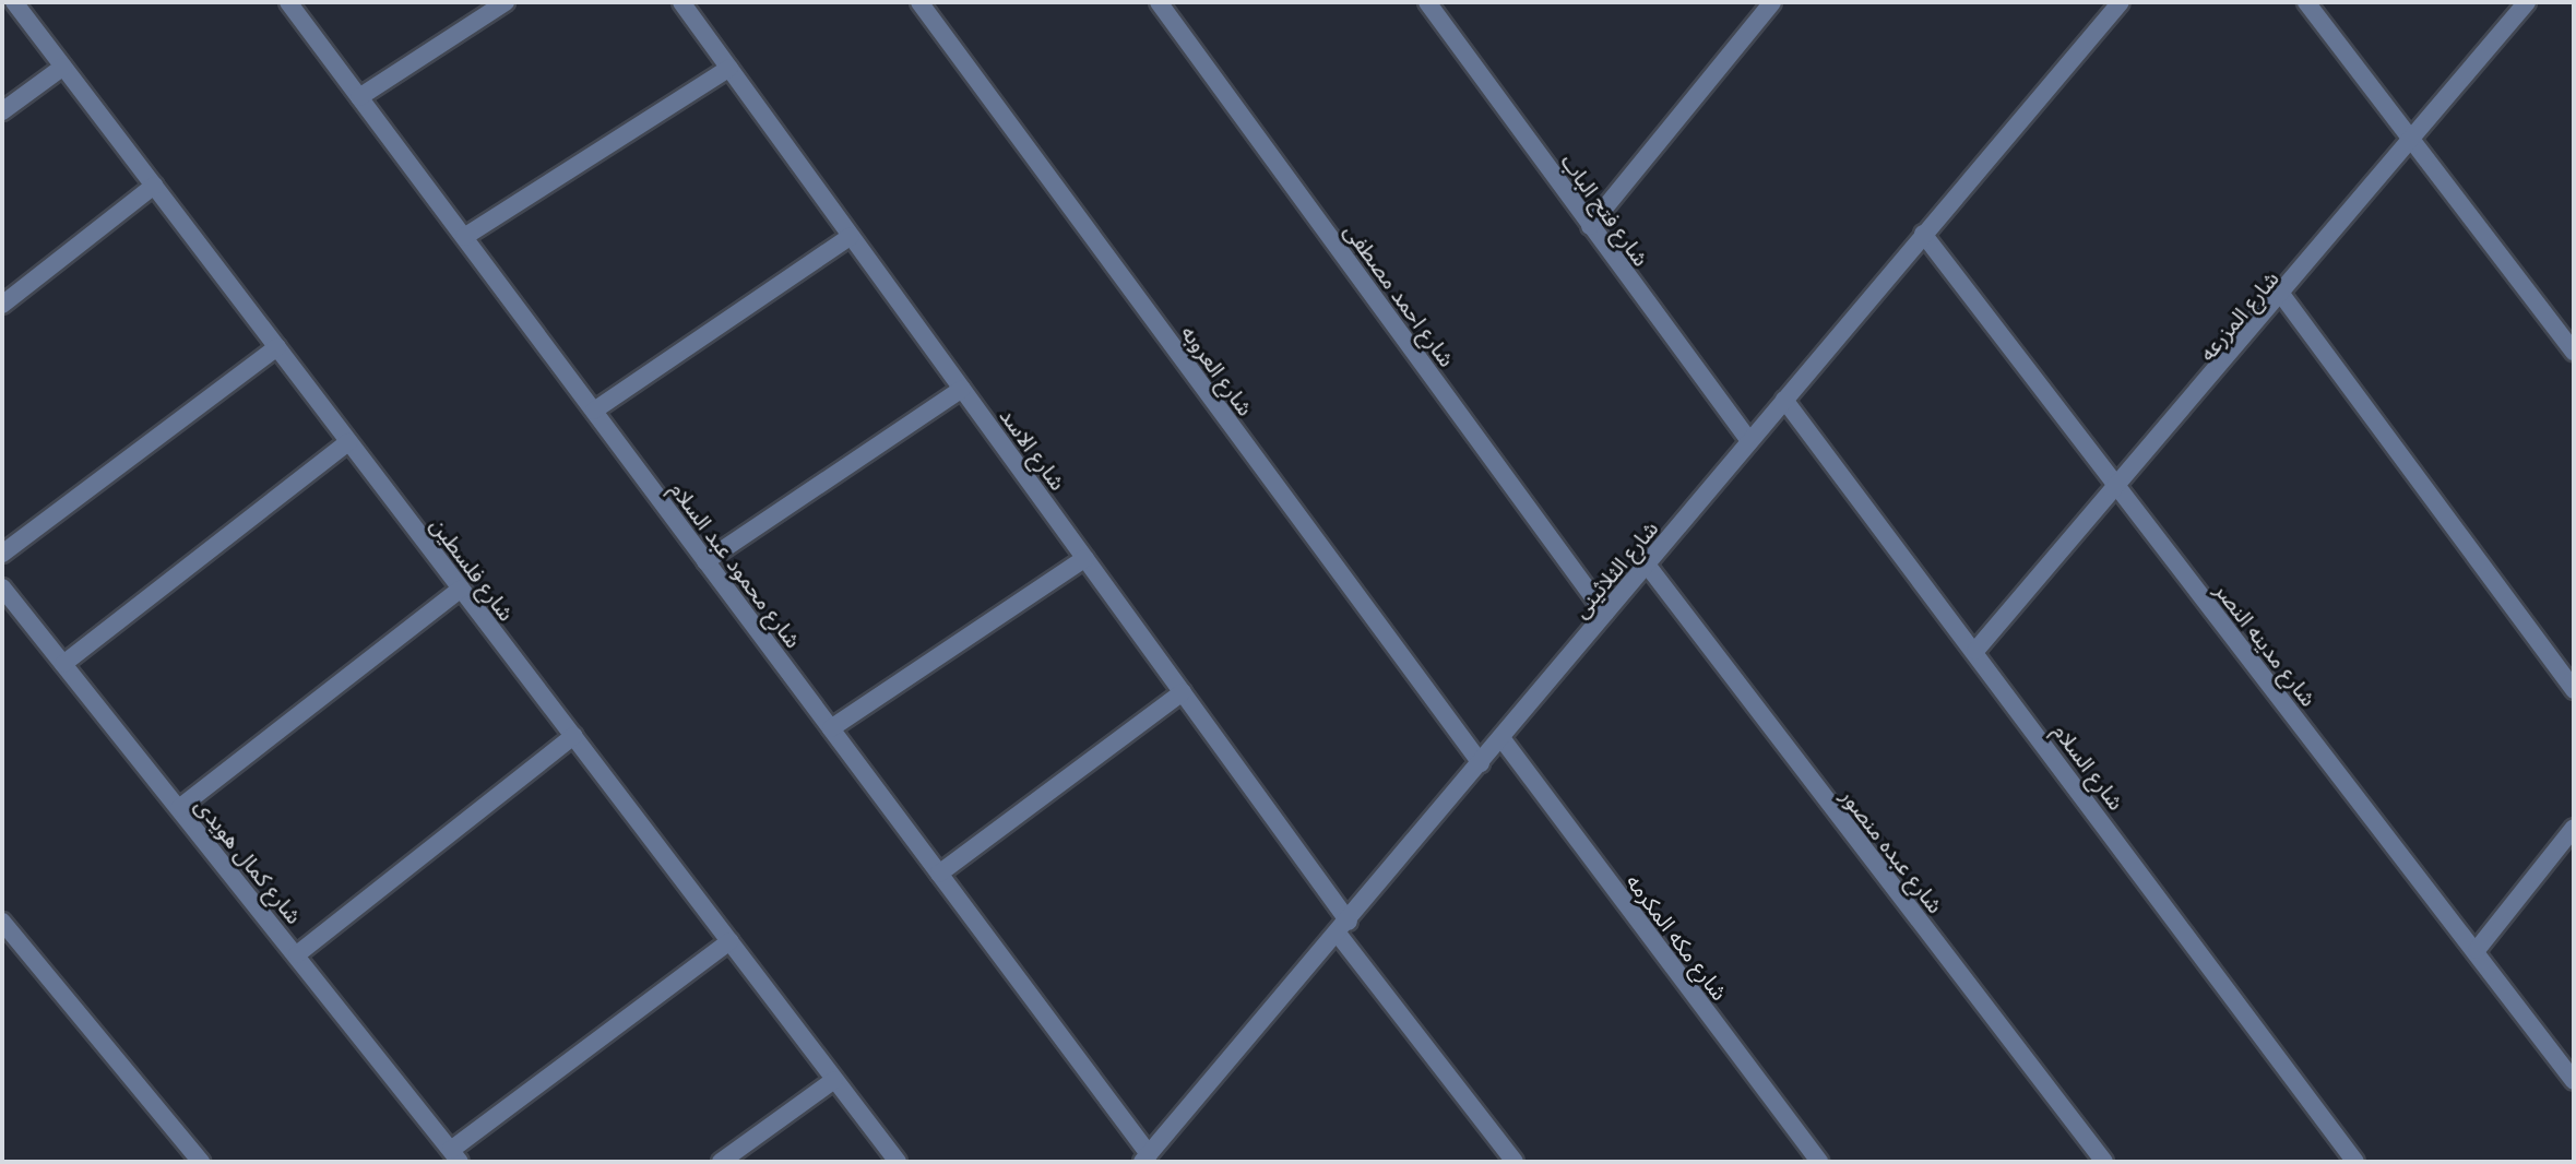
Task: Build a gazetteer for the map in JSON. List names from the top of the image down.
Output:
{
  "streets": {
    "street": [
      "شارع فتح الباب",
      "شارع احمد مصطفى",
      "شارع المزرعه",
      "شارع العروبه",
      "شارع الاسد",
      "شارع محمود عبد السلام",
      "شارع فلسطين",
      "شارع الثلاثينى",
      "شارع مدينه النصر",
      "شارع السلام",
      "شارع عبده منصور",
      "شارع كمال هويدى",
      "شارع مكه المكرمه"
    ]
  },
  "crossings": [
    ["شارع فتح الباب", "شارع الثلاثينى"],
    ["شارع احمد مصطفى", "شارع الثلاثينى"],
    ["شارع المزرعه", "شارع مدينه النصر"],
    ["شارع المزرعه", "شارع السلام"],
    ["شارع العروبه", "شارع الثلاثينى"],
    ["شارع الاسد", "شارع الثلاثينى"],
    ["شارع محمود عبد السلام", "شارع الثلاثينى"],
    ["شارع الثلاثينى", "شارع مدينه النصر"],
    ["شارع الثلاثينى", "شارع السلام"],
    ["شارع الثلاثينى", "شارع عبده منصور"],
    ["شارع الثلاثينى", "شارع مكه المكرمه"]
  ]
}
